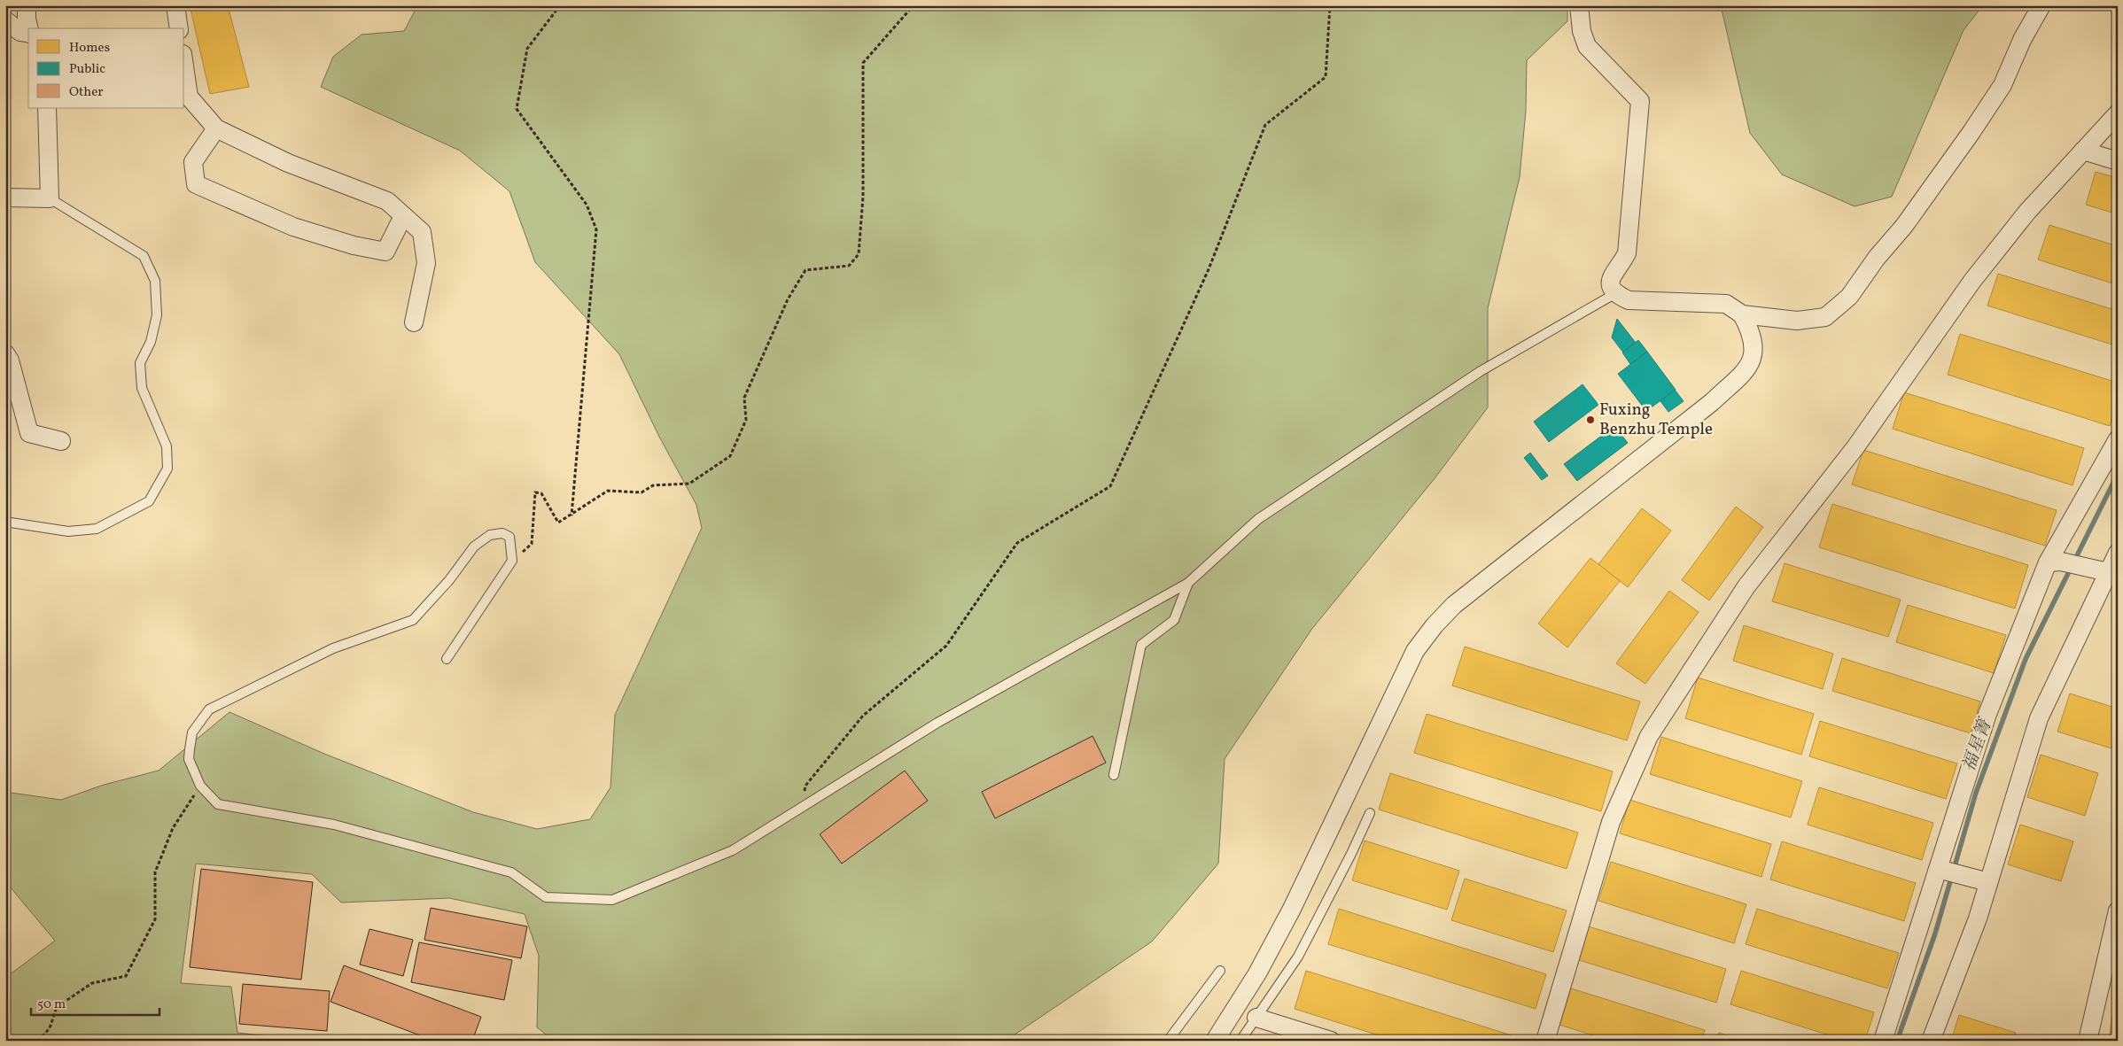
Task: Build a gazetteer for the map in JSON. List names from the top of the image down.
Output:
{
  "water": ["福星箐"],
  "places": ["Fuxing Benzhu Temple"],
  "legend": ["Homes", "Public", "Other"],
  "scale_bar": "50 m"
}
